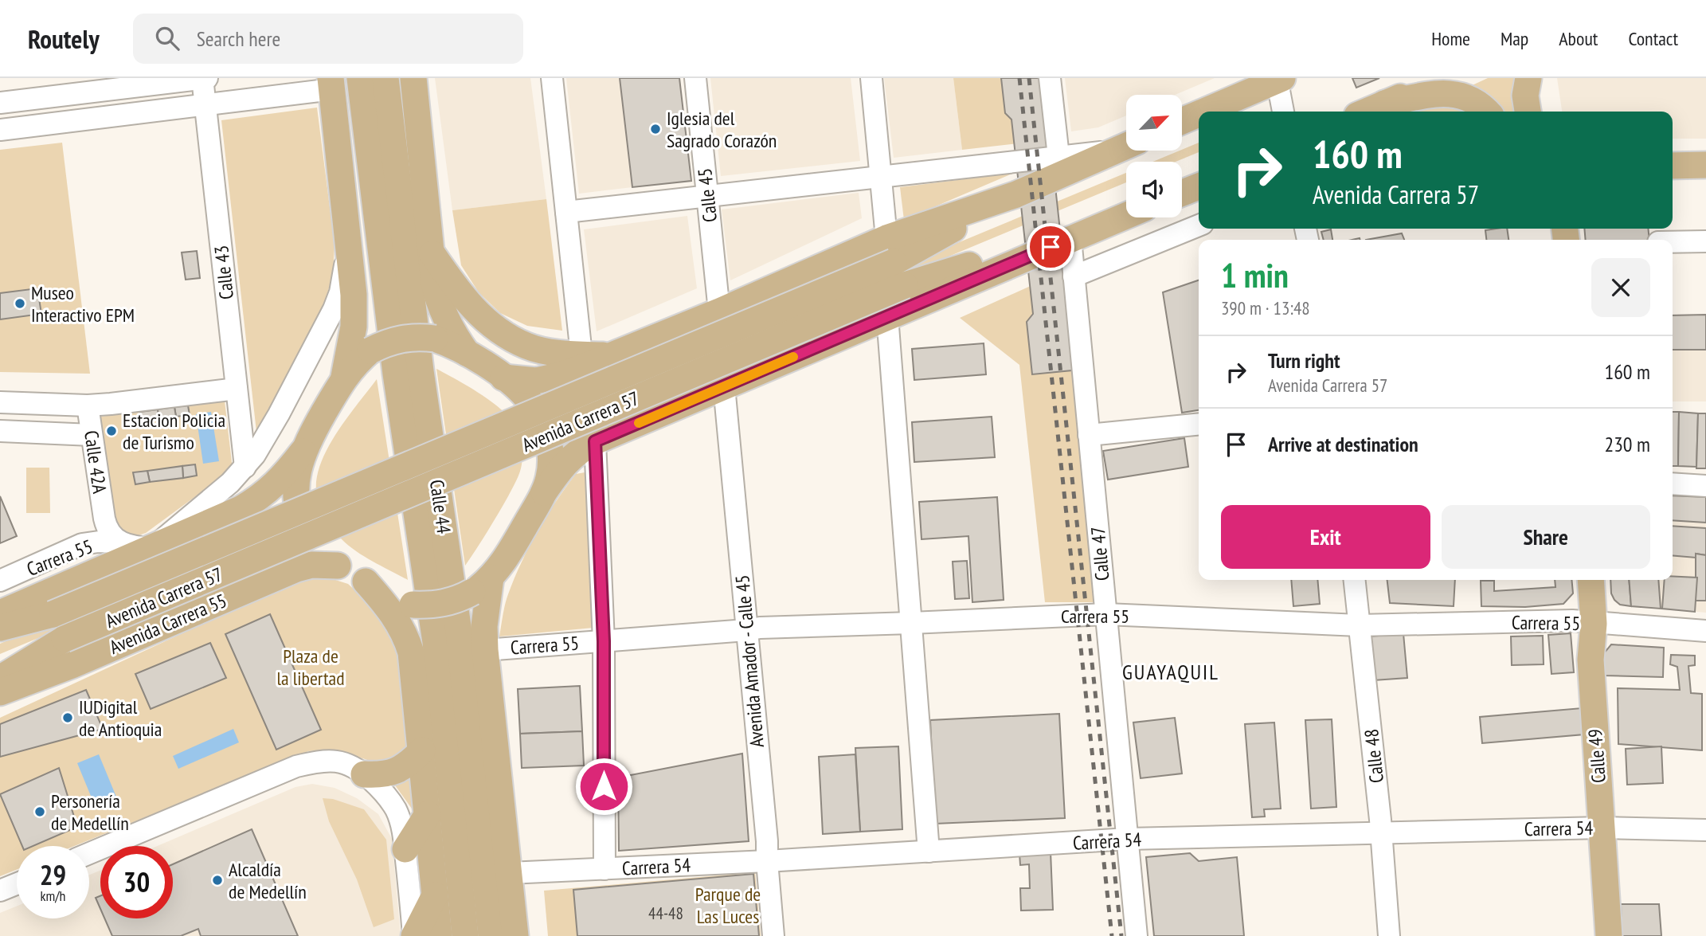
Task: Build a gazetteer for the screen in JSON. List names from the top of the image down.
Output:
{
  "streets": {
    "main road": [
      "Avenida Carrera 57",
      "Calle 44",
      "Avenida Carrera 55",
      "Calle 49"
    ],
    "street": [
      "Calle 45",
      "Calle 43",
      "Calle 42A",
      "Calle 47",
      "Carrera 55",
      "Avenida Amador - Calle 45",
      "Calle 48",
      "Carrera 54"
    ]
  },
  "crossings": [
    ["Calle 45", "Avenida Carrera 57"],
    ["Avenida Carrera 57", "Calle 47"],
    ["Avenida Carrera 57", "Avenida Amador - Calle 45"],
    ["Calle 42A", "Carrera 55"],
    ["Calle 47", "Carrera 55"],
    ["Calle 47", "Carrera 54"],
    ["Carrera 55", "Avenida Amador - Calle 45"],
    ["Carrera 55", "Calle 48"],
    ["Carrera 55", "Calle 49"],
    ["Avenida Amador - Calle 45", "Carrera 54"],
    ["Calle 48", "Carrera 54"],
    ["Calle 49", "Carrera 54"]
  ],
  "districts": ["GUAYAQUIL"],
  "parks": ["Plaza de la libertad", "Parque de Las Luces"],
  "places": [
    "Iglesia del Sagrado Corazón",
    "Museo Interactivo EPM",
    "Estacion Policia de Turismo",
    "IUDigital de Antioquia",
    "Personería de Medellín",
    "Alcaldía de Medellín"
  ],
  "house_numbers": ["44-48"],
  "north": "top right",
  "page": {
    "header": "Routely",
    "search": "Search here",
    "nav": [
      "Home",
      "Map",
      "About",
      "Contact"
    ],
    "turn": ["160 m", "Avenida Carrera 57"],
    "heading": ["1 min", "390 m · 13:48"],
    "list": [
      {
        "name": "Turn right",
        "note": "Avenida Carrera 57",
        "value": "160 m"
      },
      {
        "name": "Arrive at destination",
        "value": "230 m"
      }
    ],
    "buttons": ["Exit", "Share"],
    "speed": "29 km/h",
    "limit": "30"
  }
}
